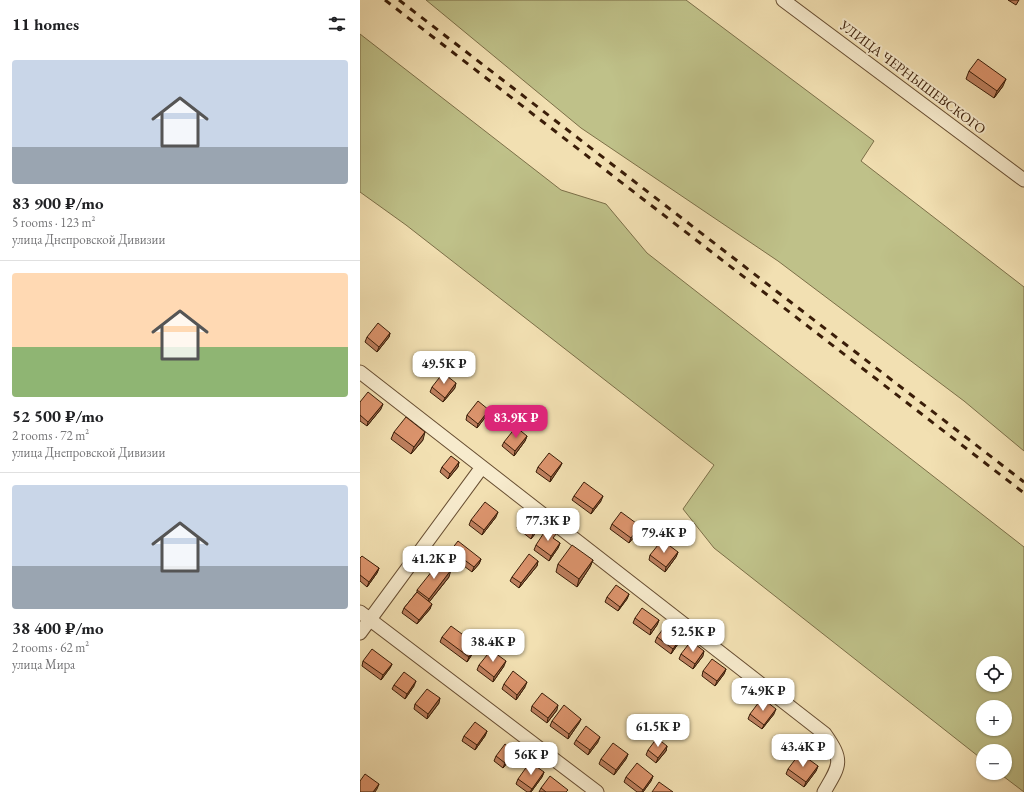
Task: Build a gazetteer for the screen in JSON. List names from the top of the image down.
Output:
{
  "streets": {
    "street": ["УЛИЦА ЧЕРНЫШЕВСКОГО"]
  },
  "page": {
    "heading": "11 homes",
    "list": [
      {
        "name": "83 900 ₽/mo",
        "note": "5 rooms · 123 m² · улица Днепровской Дивизии"
      },
      {
        "name": "52 500 ₽/mo",
        "note": "2 rooms · 72 m² · улица Днепровской Дивизии"
      },
      {
        "name": "38 400 ₽/mo",
        "note": "2 rooms · 62 m² · улица Мира"
      }
    ],
    "price": [
      "49.5K ₽",
      "83.9K ₽",
      "77.3K ₽",
      "79.4K ₽",
      "41.2K ₽",
      "52.5K ₽",
      "38.4K ₽",
      "74.9K ₽",
      "61.5K ₽",
      "43.4K ₽",
      "56K ₽"
    ],
    "map_buttons": ["+", "−"]
  }
}
